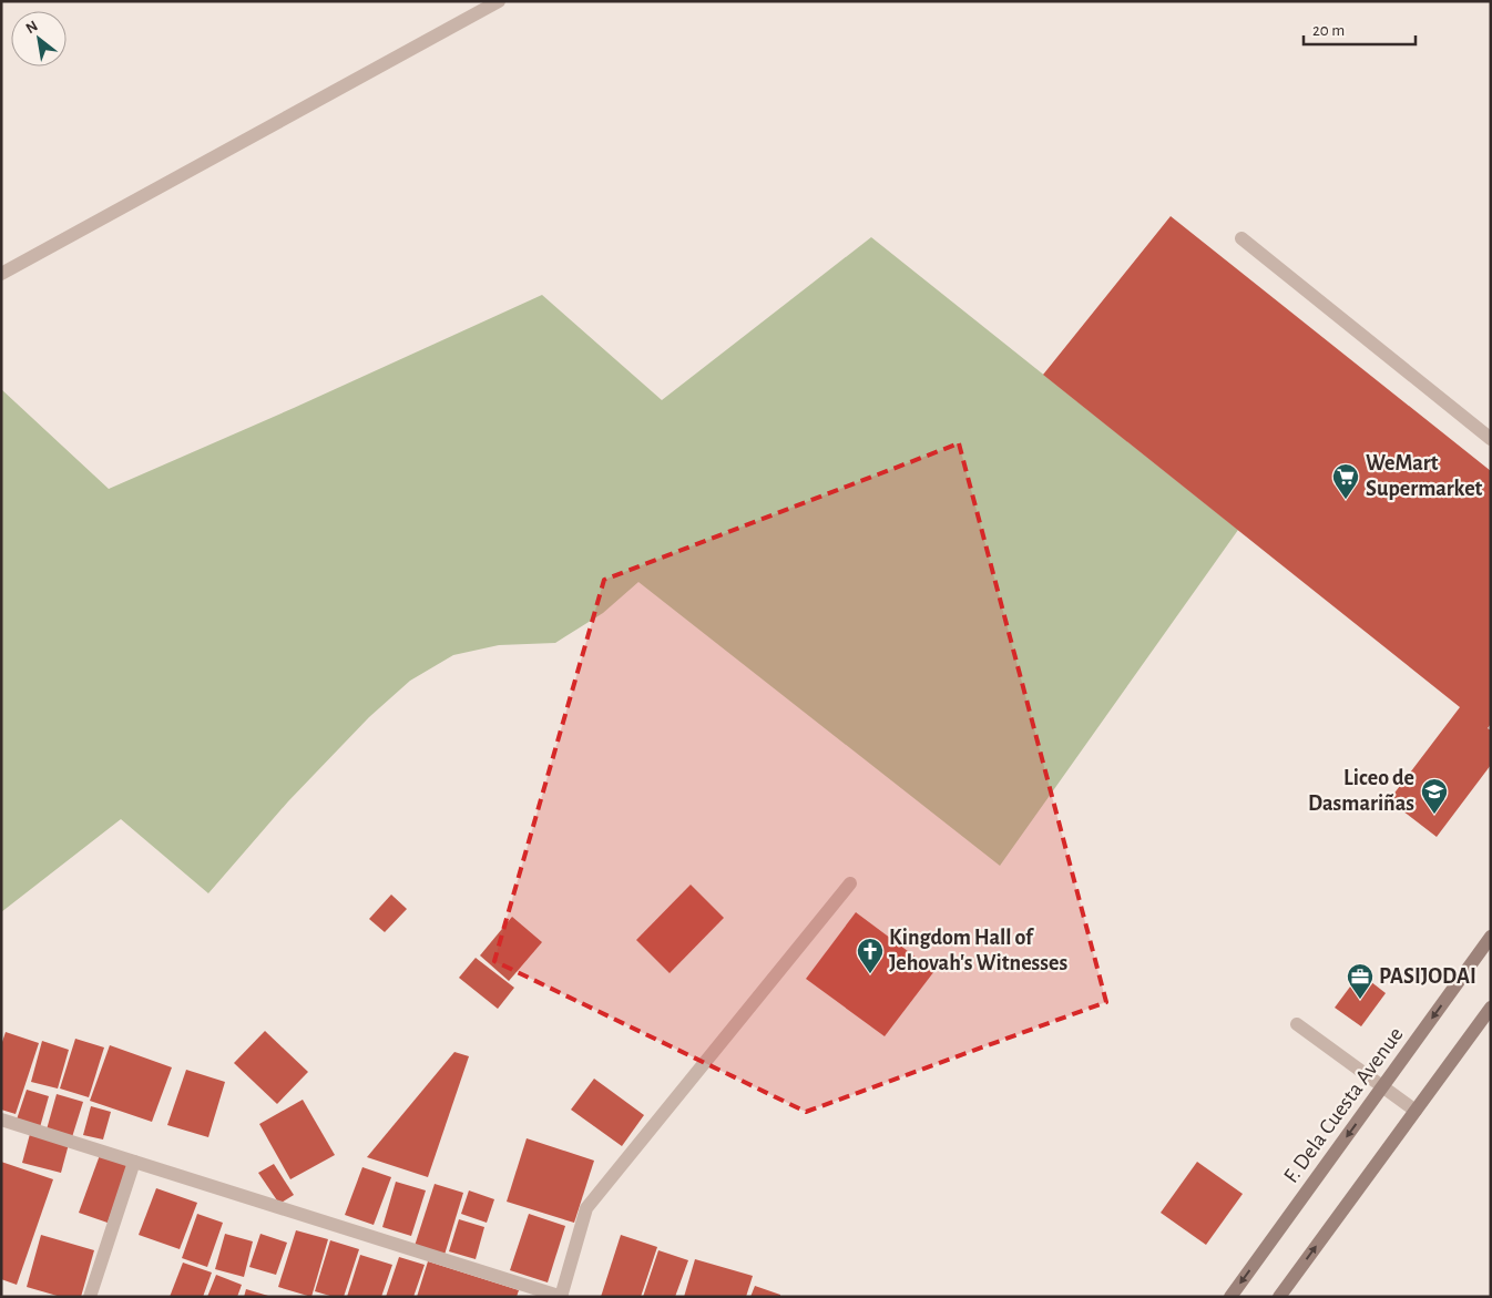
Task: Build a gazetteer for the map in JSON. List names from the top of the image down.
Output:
{
  "streets": {
    "street": ["F. Dela Cuesta Avenue"]
  },
  "places": {
    "supermarket": ["WeMart Supermarket"],
    "school or university": ["Liceo de Dasmariñas"],
    "church": ["Kingdom Hall of Jehovah's Witnesses"],
    "office": ["PASIJODAI"]
  },
  "scale_bar": "20 m",
  "north": "top left"
}
